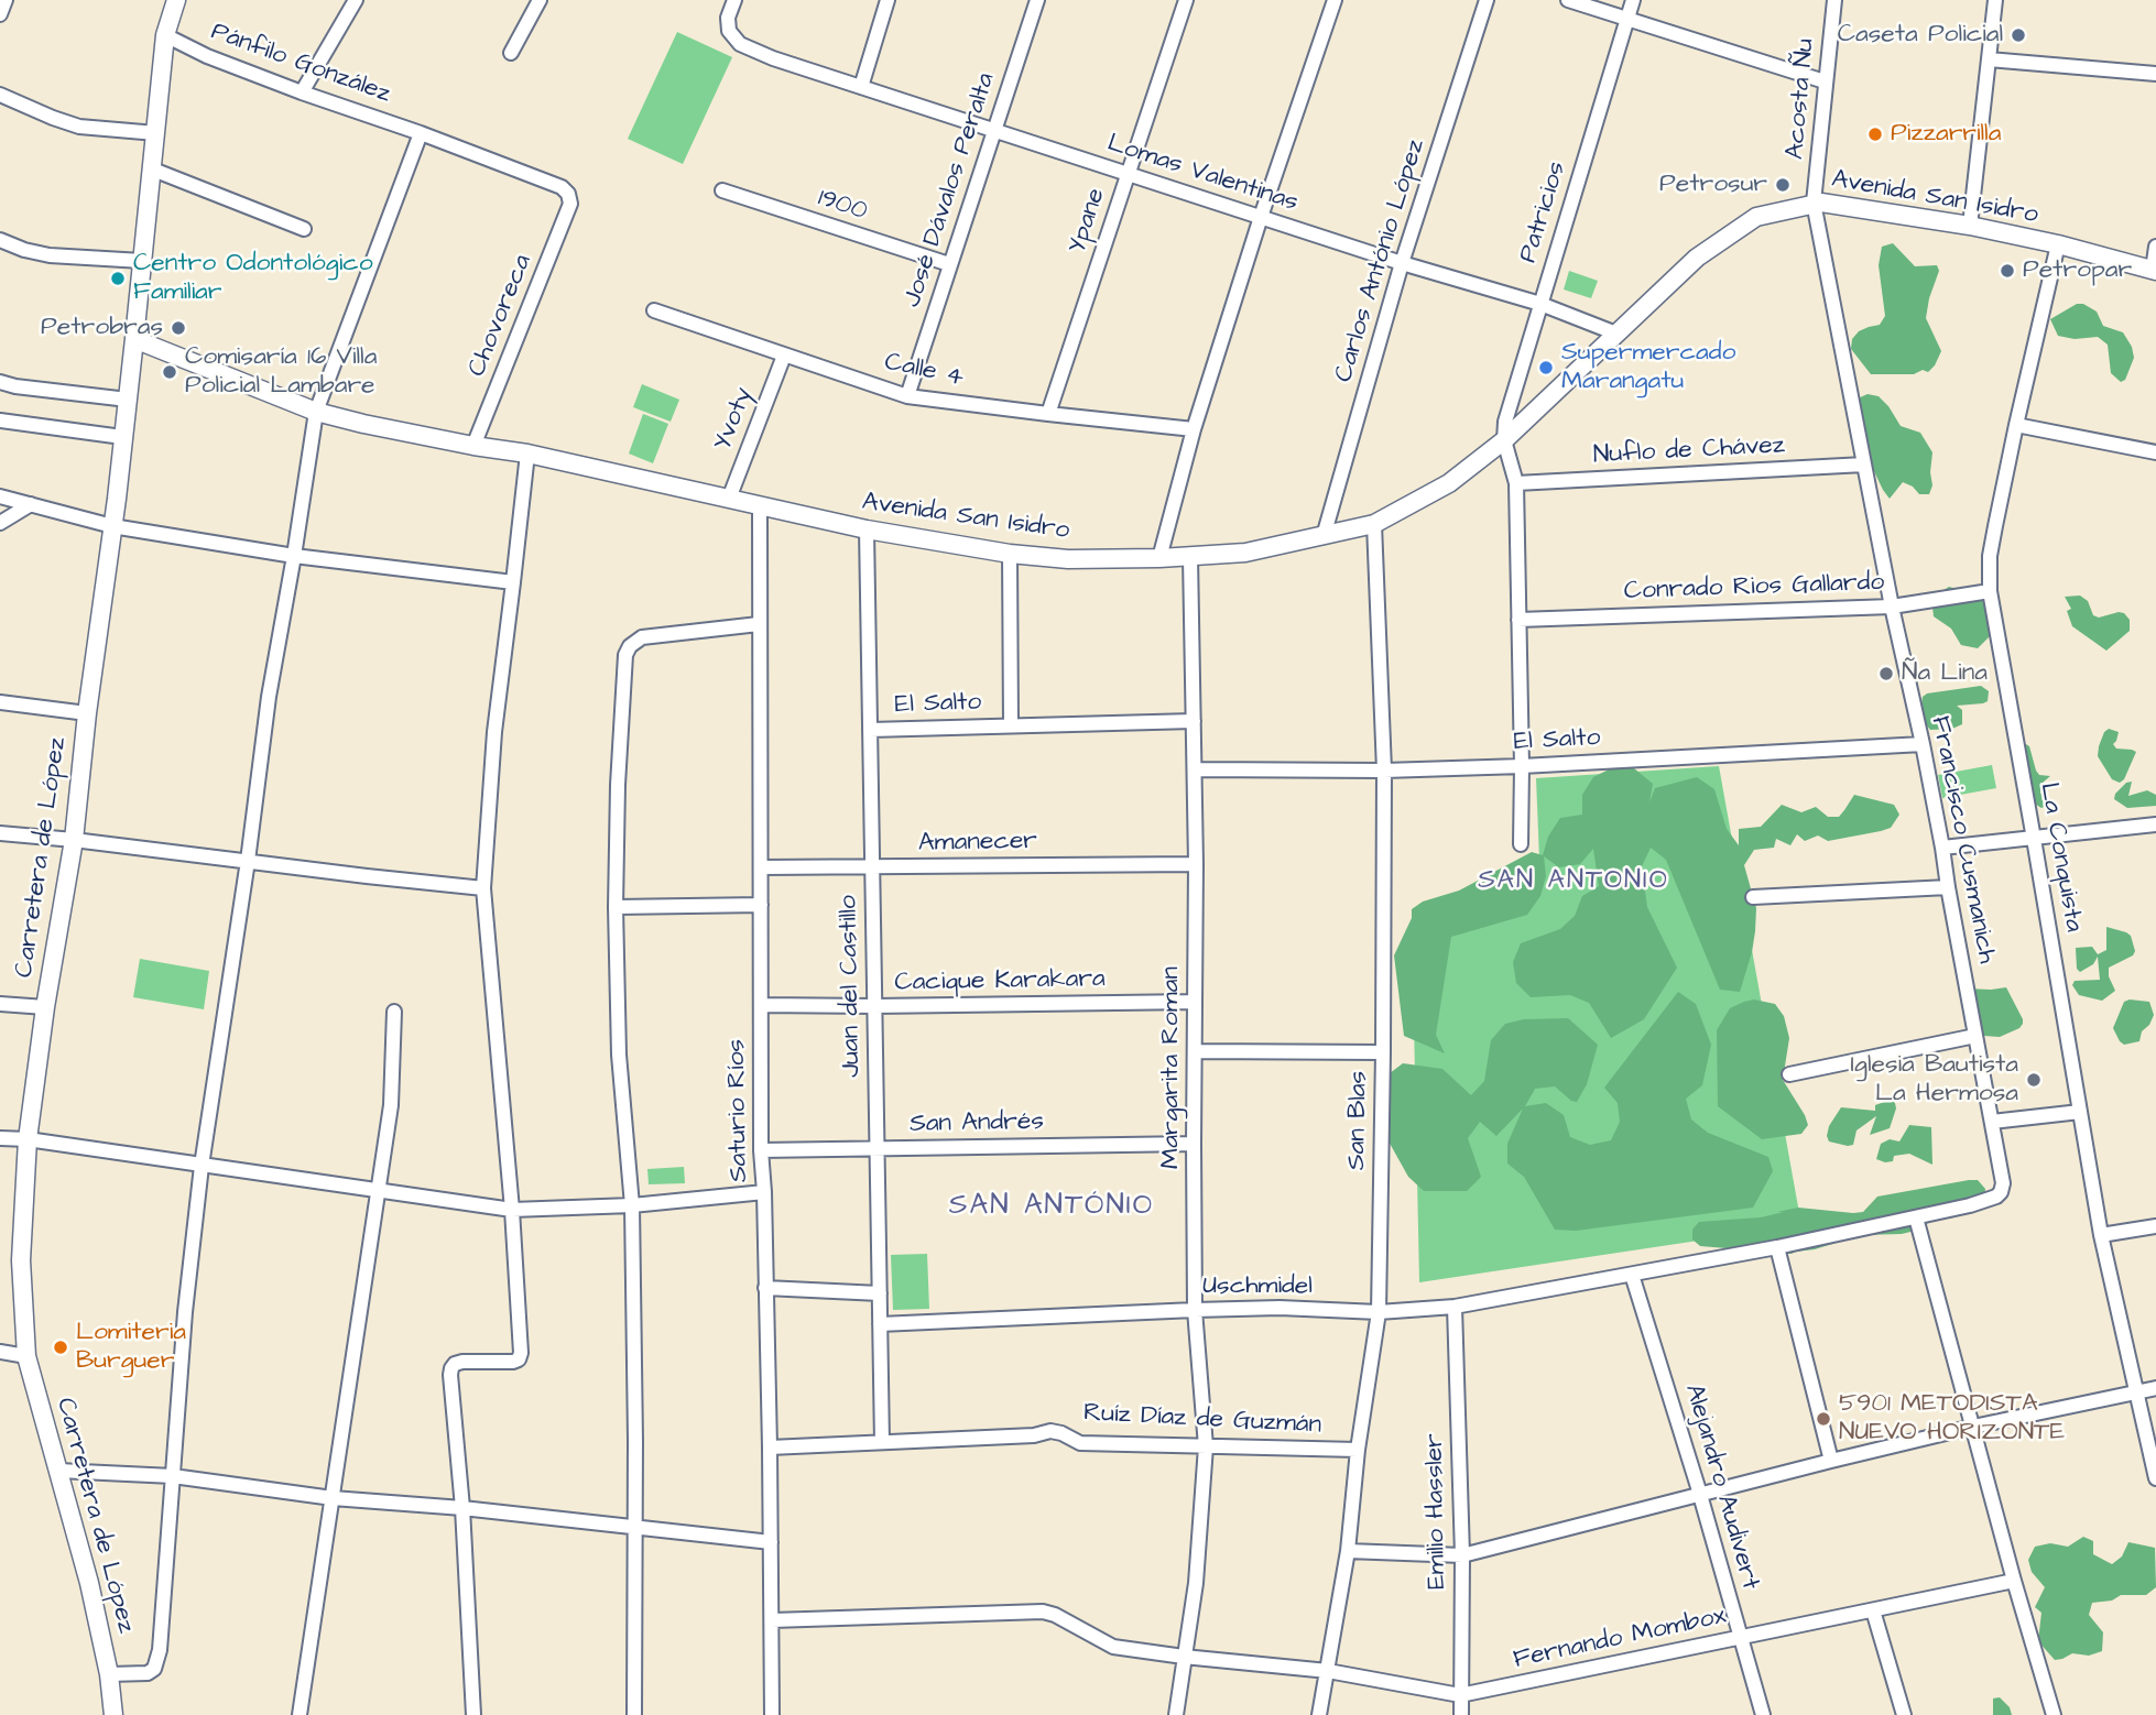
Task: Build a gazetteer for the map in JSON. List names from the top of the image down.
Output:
{
  "streets": {
    "main road": ["Avenida San Isidro", "Carretera de López"],
    "street": [
      "Pánfilo González",
      "Acosta Ñu",
      "Lomas Valentinas",
      "José Dávalos Peralta",
      "1900",
      "Patricios",
      "Ypane",
      "Carlos António López",
      "Chovoreca",
      "Calle 4",
      "Yvoty",
      "Nuflo de Chávez",
      "Conrado Rios Gallardo",
      "El Salto",
      "Francisco Cusmanich",
      "Amanecer",
      "La Conquista",
      "Cacique Karakara",
      "Juan del Castillo",
      "Margarita Roman",
      "Saturio Ríos",
      "San Blas",
      "San Andrés",
      "Uschmidel",
      "Ruíz Díaz de Guzmán",
      "Alejandro Audivert",
      "Emilio Hassler",
      "Fernando Mombox"
    ]
  },
  "crossings": [
    ["Pánfilo González", "Chovoreca"],
    ["Pánfilo González", "Carretera de López"],
    ["Acosta Ñu", "Avenida San Isidro"],
    ["Acosta Ñu", "Francisco Cusmanich"],
    ["Lomas Valentinas", "José Dávalos Peralta"],
    ["Lomas Valentinas", "Avenida San Isidro"],
    ["Lomas Valentinas", "Patricios"],
    ["Lomas Valentinas", "Ypane"],
    ["Lomas Valentinas", "Carlos António López"],
    ["José Dávalos Peralta", "1900"],
    ["José Dávalos Peralta", "Calle 4"],
    ["Avenida San Isidro", "Patricios"],
    ["Avenida San Isidro", "Carlos António López"],
    ["Avenida San Isidro", "Chovoreca"],
    ["Avenida San Isidro", "Yvoty"],
    ["Avenida San Isidro", "Francisco Cusmanich"],
    ["Avenida San Isidro", "Carretera de López"],
    ["Avenida San Isidro", "La Conquista"],
    ["Avenida San Isidro", "Juan del Castillo"],
    ["Avenida San Isidro", "Margarita Roman"],
    ["Avenida San Isidro", "Saturio Ríos"],
    ["Avenida San Isidro", "San Blas"],
    ["Ypane", "Calle 4"],
    ["Calle 4", "Yvoty"],
    ["Nuflo de Chávez", "Francisco Cusmanich"],
    ["Conrado Rios Gallardo", "Francisco Cusmanich"],
    ["Conrado Rios Gallardo", "La Conquista"],
    ["El Salto", "Francisco Cusmanich"],
    ["El Salto", "Juan del Castillo"],
    ["El Salto", "Margarita Roman"],
    ["El Salto", "San Blas"],
    ["Francisco Cusmanich", "Uschmidel"],
    ["Amanecer", "Juan del Castillo"],
    ["Amanecer", "Margarita Roman"],
    ["Amanecer", "Saturio Ríos"],
    ["Cacique Karakara", "Juan del Castillo"],
    ["Cacique Karakara", "Margarita Roman"],
    ["Cacique Karakara", "Saturio Ríos"],
    ["Juan del Castillo", "San Andrés"],
    ["Juan del Castillo", "Uschmidel"],
    ["Juan del Castillo", "Ruíz Díaz de Guzmán"],
    ["Margarita Roman", "San Andrés"],
    ["Margarita Roman", "Uschmidel"],
    ["Margarita Roman", "Ruíz Díaz de Guzmán"],
    ["Saturio Ríos", "San Andrés"],
    ["Saturio Ríos", "Ruíz Díaz de Guzmán"],
    ["San Blas", "Uschmidel"],
    ["San Blas", "Ruíz Díaz de Guzmán"],
    ["Uschmidel", "Alejandro Audivert"],
    ["Uschmidel", "Emilio Hassler"],
    ["Alejandro Audivert", "Fernando Mombox"],
    ["Emilio Hassler", "Fernando Mombox"]
  ],
  "districts": ["SAN ANTONIO", "SAN ANTÓNIO"],
  "places": [
    "Caseta Policial",
    "Pizzarrilla",
    "Petrosur",
    "Petropar",
    "Centro Odontológico Familiar",
    "Petrobras",
    "Supermercado Marangatu",
    "Comisaría 16 Villa Policial Lambare",
    "Ña Lina",
    "Iglesia Bautista La Hermosa",
    "Lomiteria Burguer",
    "5901 METODISTA NUEVO HORIZONTE"
  ]
}
